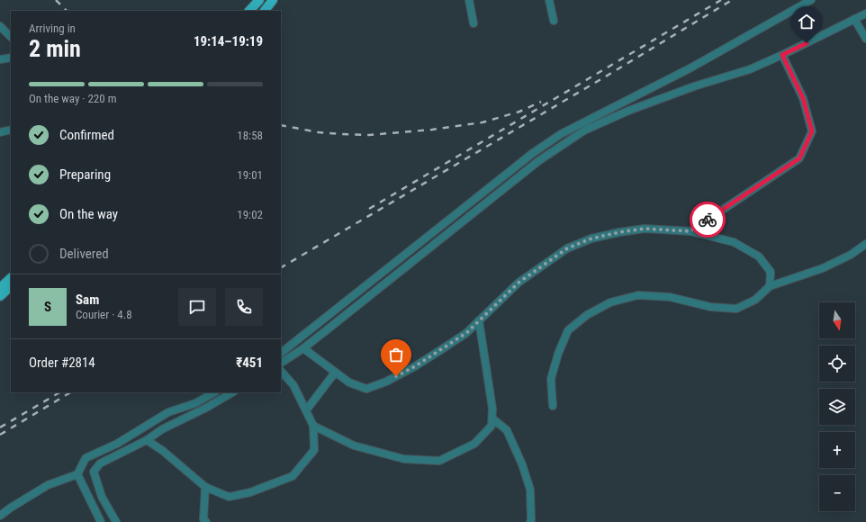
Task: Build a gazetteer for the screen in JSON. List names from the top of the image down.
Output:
{
  "north": "bottom",
  "page": {
    "heading": ["2 min", "Arriving in", "19:14–19:19"],
    "panel": [
      "Sam",
      "Courier · 4.8",
      "Order #2814",
      "₹451"
    ],
    "bar": "On the way · 220 m",
    "list": [
      ["Confirmed", "18:58"],
      ["Preparing", "19:01"],
      ["On the way", "19:02"],
      "Delivered"
    ],
    "round": "S",
    "map_buttons": ["+", "−"]
  }
}
